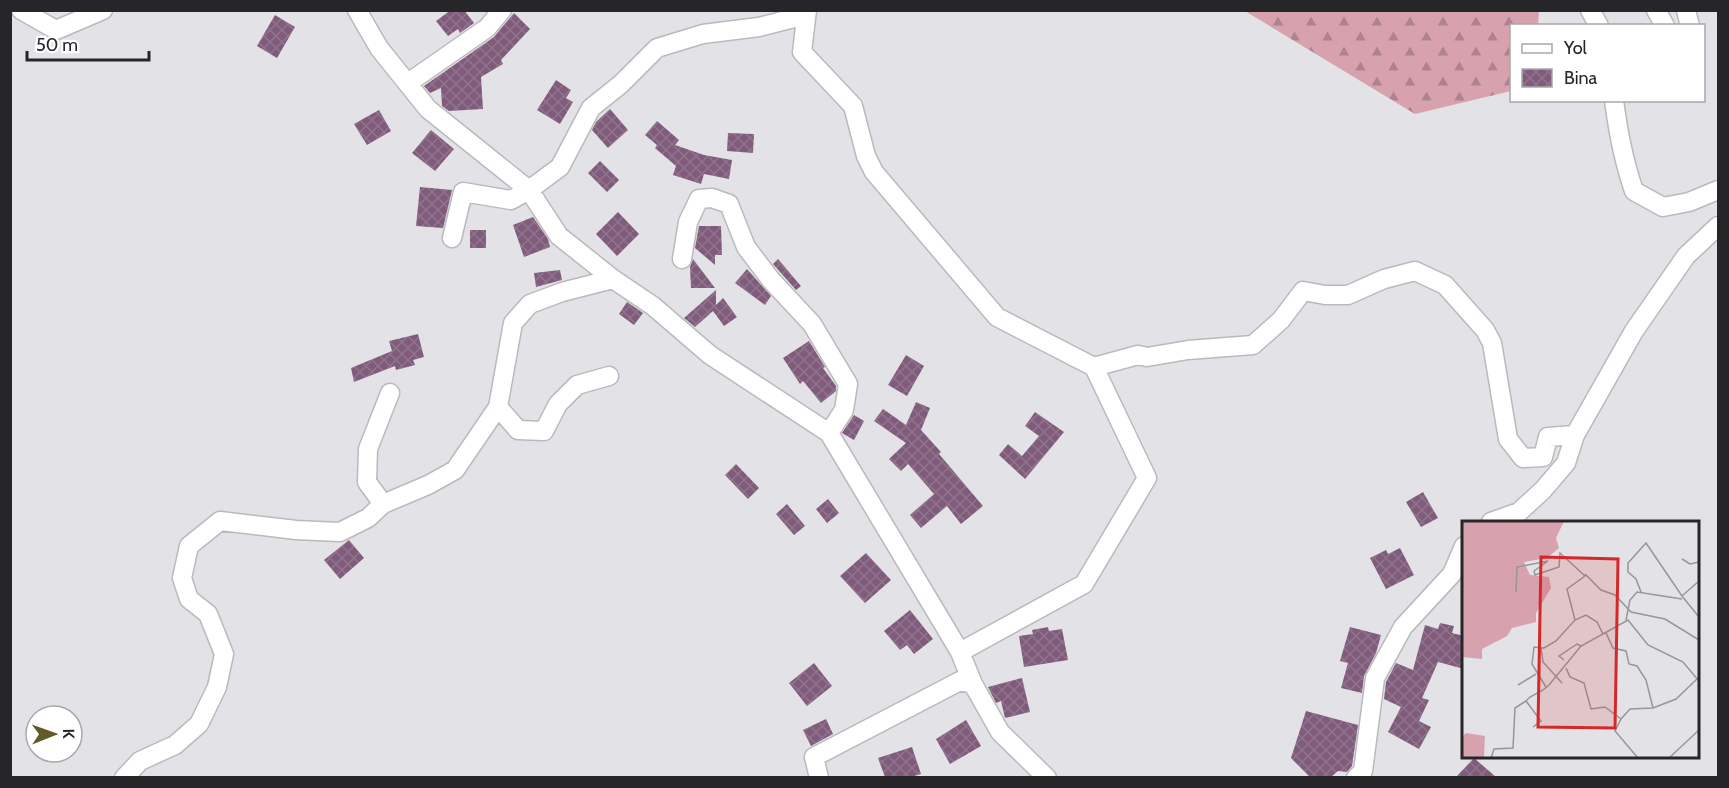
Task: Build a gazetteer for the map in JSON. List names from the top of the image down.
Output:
{
  "legend": ["Yol", "Bina"],
  "scale_bar": "50 m",
  "north": "right"
}
